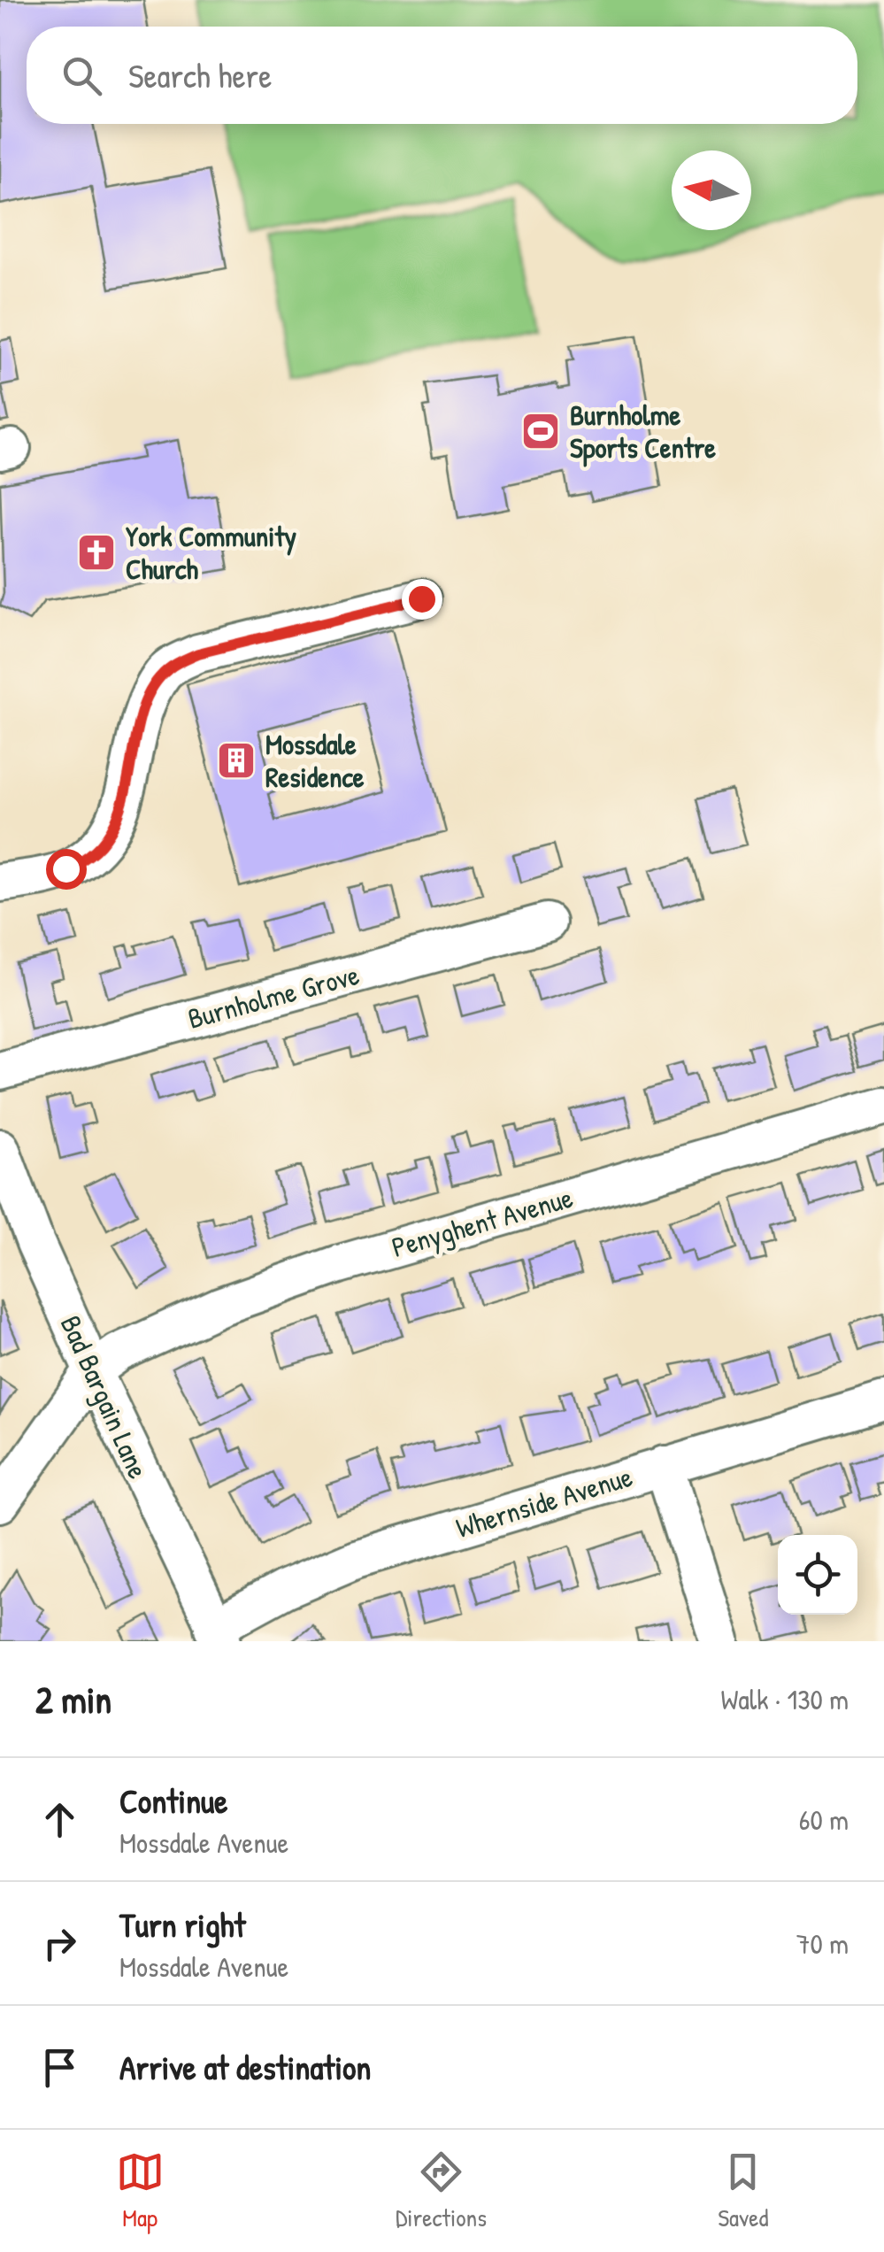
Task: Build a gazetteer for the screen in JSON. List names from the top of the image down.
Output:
{
  "streets": {
    "street": [
      "Burnholme Grove",
      "Penyghent Avenue",
      "Bad Bargain Lane",
      "Whernside Avenue"
    ]
  },
  "crossings": [
    ["Penyghent Avenue", "Bad Bargain Lane"],
    ["Bad Bargain Lane", "Whernside Avenue"]
  ],
  "places": {
    "sports": ["Burnholme Sports Centre"],
    "church": ["York Community Church"],
    "building": ["Mossdale Residence"]
  },
  "north": "left",
  "page": {
    "search": "Search here",
    "heading": ["2 min", "Walk · 130 m"],
    "list": [
      ["Continue", "Mossdale Avenue", "60 m"],
      ["Turn right", "Mossdale Avenue", "70 m"],
      "Arrive at destination"
    ],
    "nav": ["Map", "Directions", "Saved"]
  }
}
